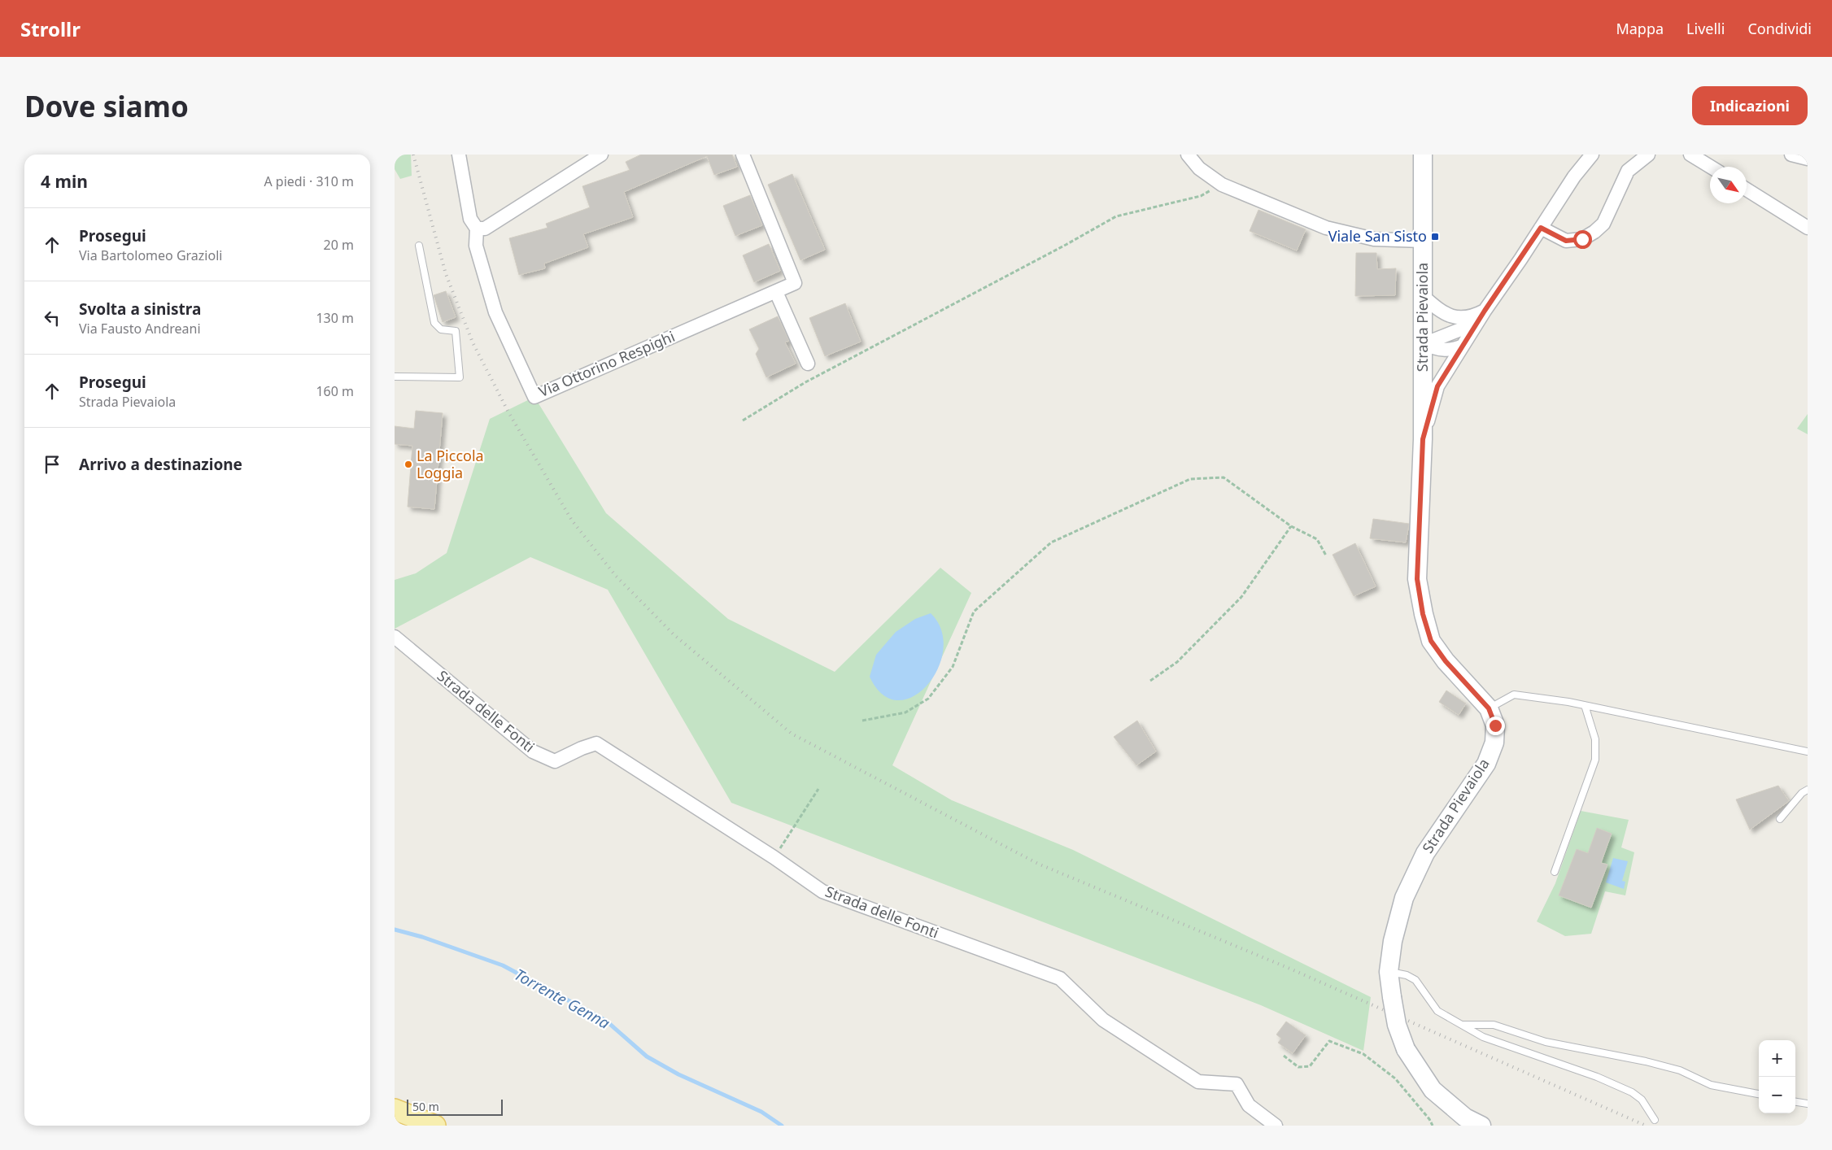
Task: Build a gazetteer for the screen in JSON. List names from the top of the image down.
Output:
{
  "streets": {
    "street": ["Strada Pievaiola", "Via Ottorino Respighi", "Strada delle Fonti"]
  },
  "water": ["Torrente Genna"],
  "places": {
    "transit": ["Viale San Sisto"],
    "other": ["La Piccola Loggia"]
  },
  "scale_bar": "50 m",
  "north": "bottom right",
  "page": {
    "header": "Strollr",
    "nav": ["Mappa", "Livelli", "Condividi"],
    "buttons": "Indicazioni",
    "title": "Dove siamo",
    "heading": ["4 min", "A piedi · 310 m"],
    "list": [
      ["Prosegui", "Via Bartolomeo Grazioli", "20 m"],
      ["Svolta a sinistra", "Via Fausto Andreani", "130 m"],
      ["Prosegui", "Strada Pievaiola", "160 m"],
      "Arrivo a destinazione"
    ],
    "map_buttons": ["+", "−"],
    "scale": "50 m"
  }
}
